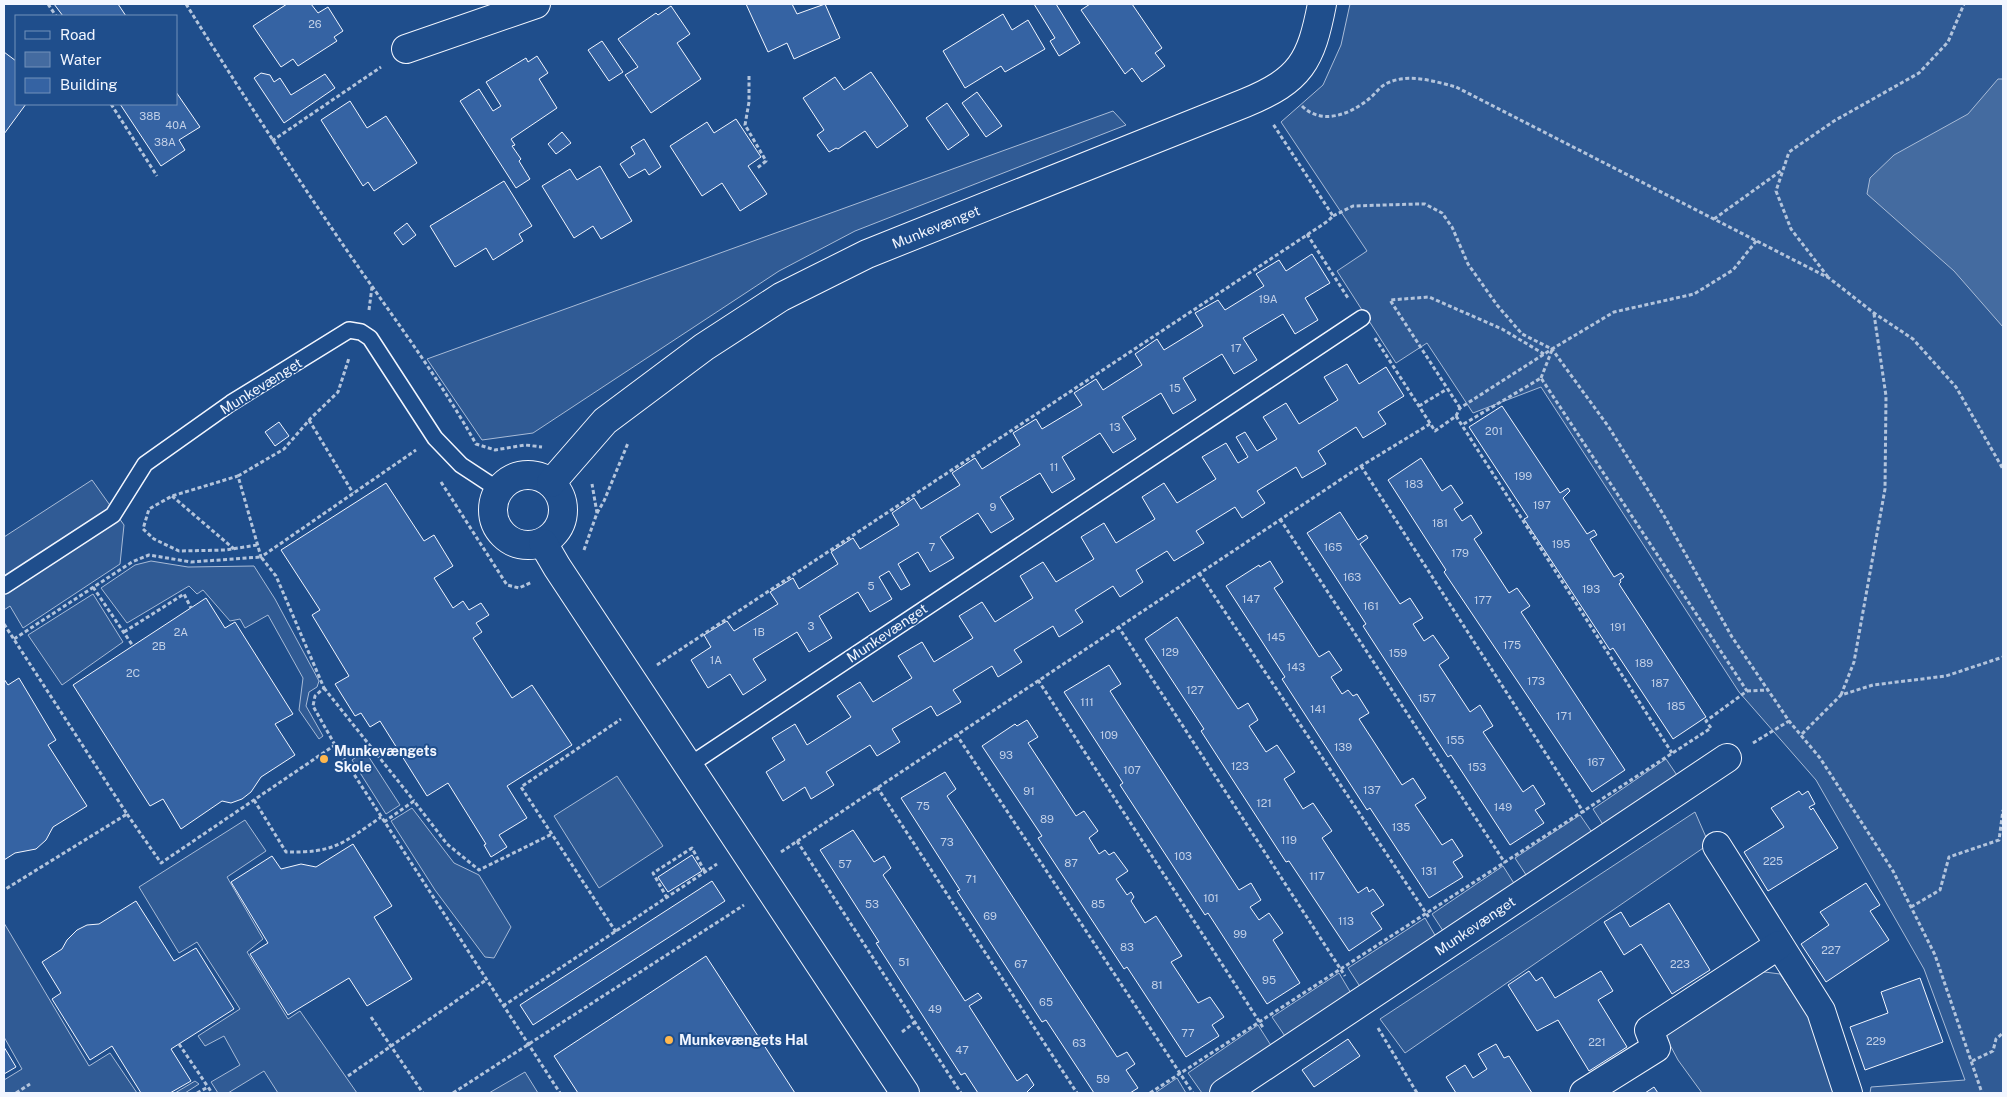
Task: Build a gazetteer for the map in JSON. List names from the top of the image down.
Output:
{
  "streets": {
    "street": ["Munkevænget"]
  },
  "places": ["Munkevængets Skole", "Munkevængets Hal"],
  "house_numbers": [
    "26",
    "38B",
    "40A",
    "38A",
    "19A",
    "17",
    "15",
    "13",
    "201",
    "11",
    "199",
    "183",
    "197",
    "9",
    "181",
    "195",
    "7",
    "165",
    "179",
    "163",
    "5",
    "193",
    "147",
    "177",
    "161",
    "3",
    "191",
    "2A",
    "1B",
    "145",
    "175",
    "2B",
    "129",
    "159",
    "1A",
    "189",
    "143",
    "2C",
    "173",
    "187",
    "127",
    "157",
    "111",
    "185",
    "141",
    "171",
    "109",
    "155",
    "139",
    "93",
    "167",
    "123",
    "153",
    "107",
    "137",
    "91",
    "121",
    "75",
    "149",
    "89",
    "135",
    "119",
    "73",
    "103",
    "225",
    "87",
    "57",
    "131",
    "117",
    "71",
    "101",
    "53",
    "85",
    "69",
    "113",
    "99",
    "83",
    "227",
    "51",
    "67",
    "223",
    "95",
    "81",
    "65",
    "49",
    "77",
    "229",
    "221",
    "63",
    "47",
    "59"
  ],
  "legend": ["Road", "Water", "Building"]
}
